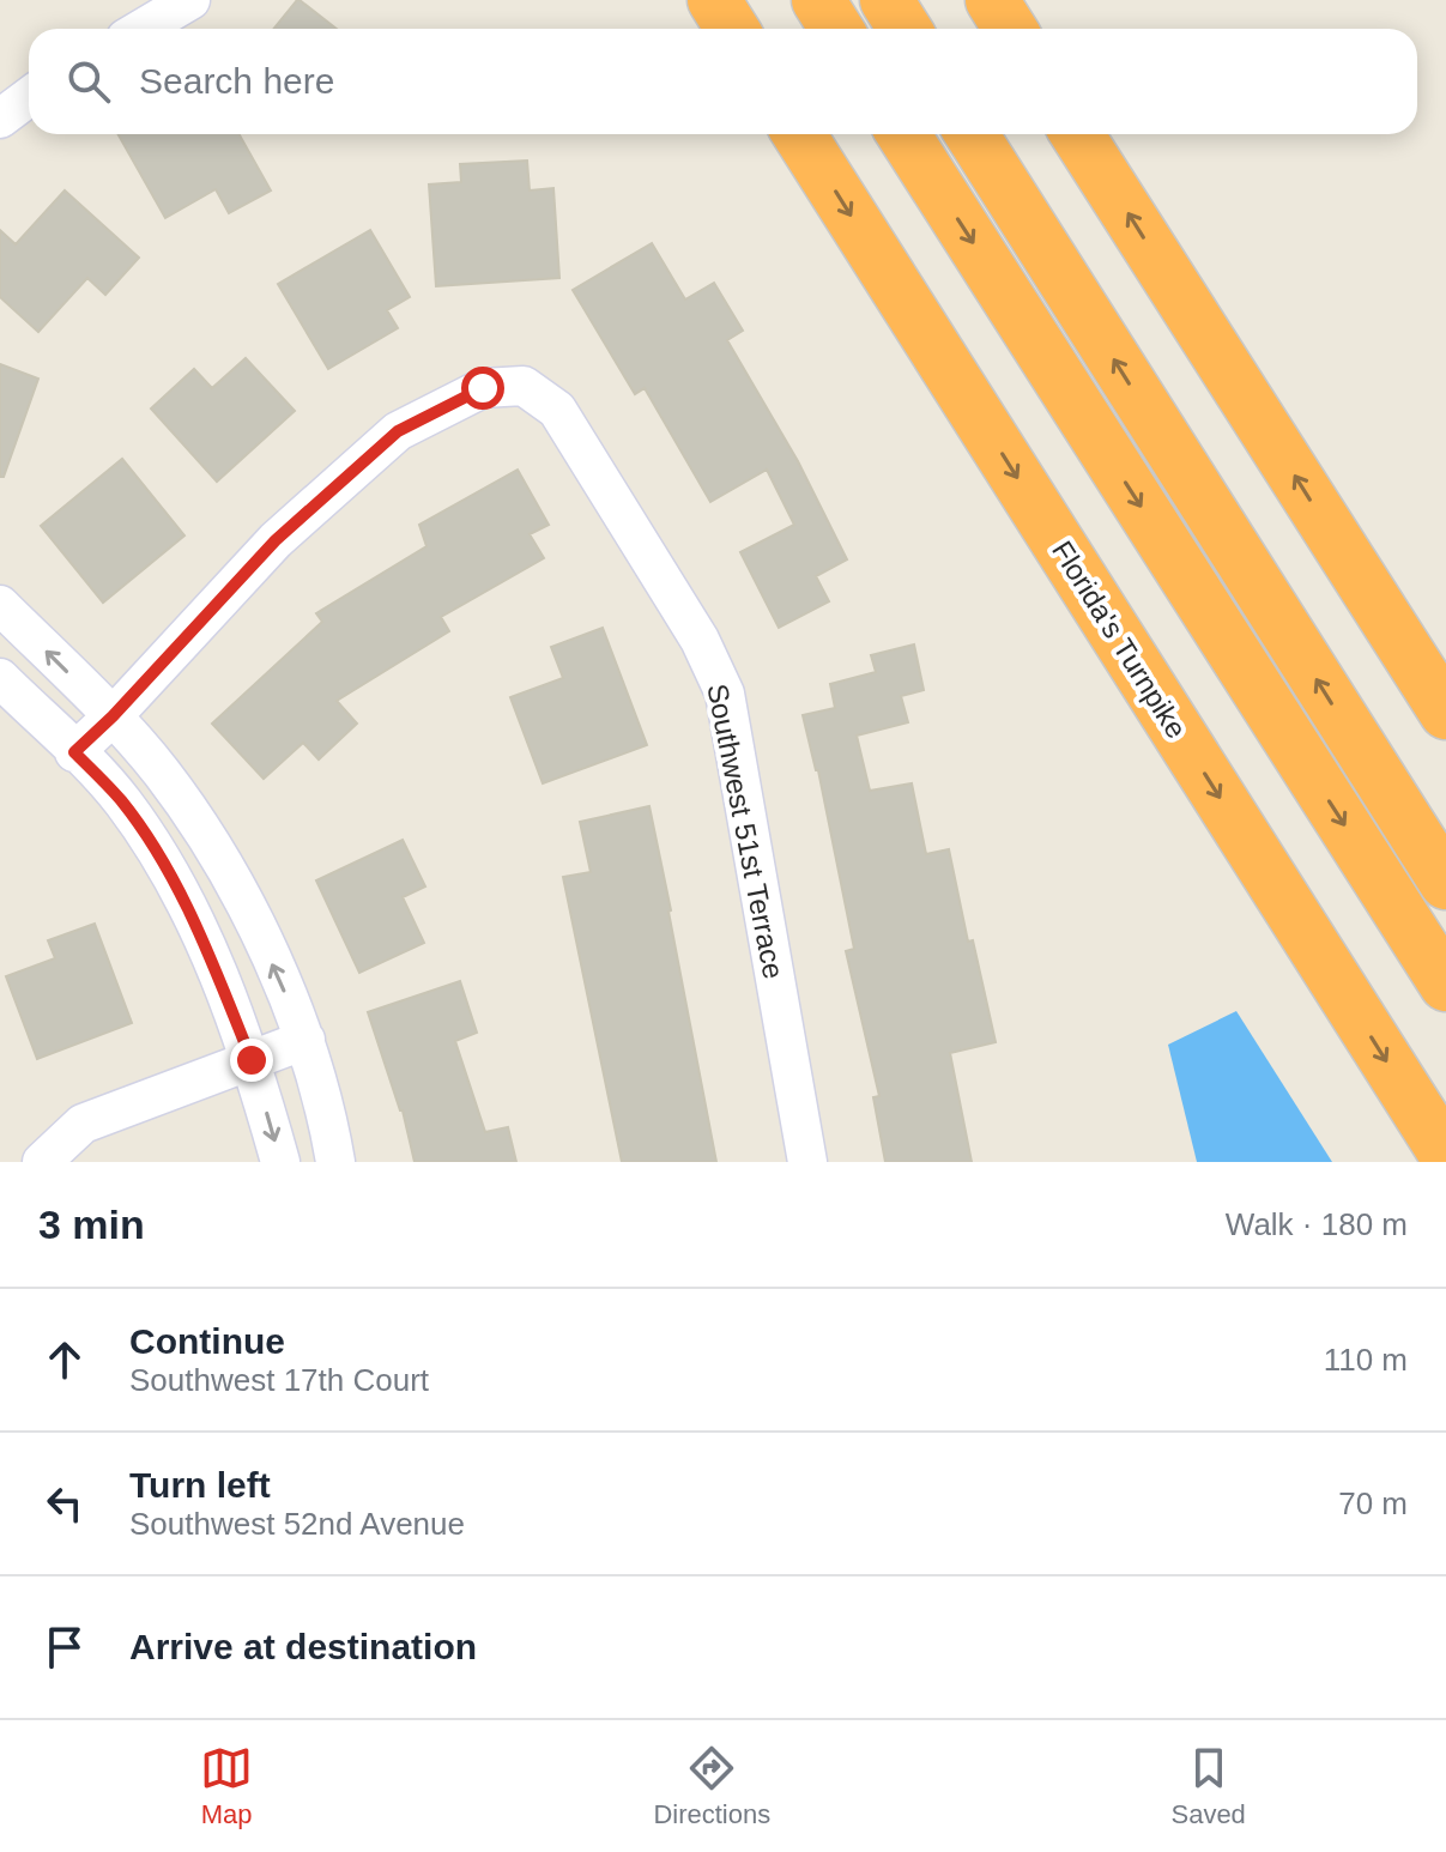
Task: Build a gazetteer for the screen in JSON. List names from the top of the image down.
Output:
{
  "streets": {
    "highway": ["Florida's Turnpike"],
    "street": ["Southwest 51st Terrace"]
  },
  "page": {
    "search": "Search here",
    "heading": ["3 min", "Walk · 180 m"],
    "list": [
      ["Continue", "Southwest 17th Court", "110 m"],
      ["Turn left", "Southwest 52nd Avenue", "70 m"],
      "Arrive at destination"
    ],
    "nav": ["Map", "Directions", "Saved"]
  }
}
